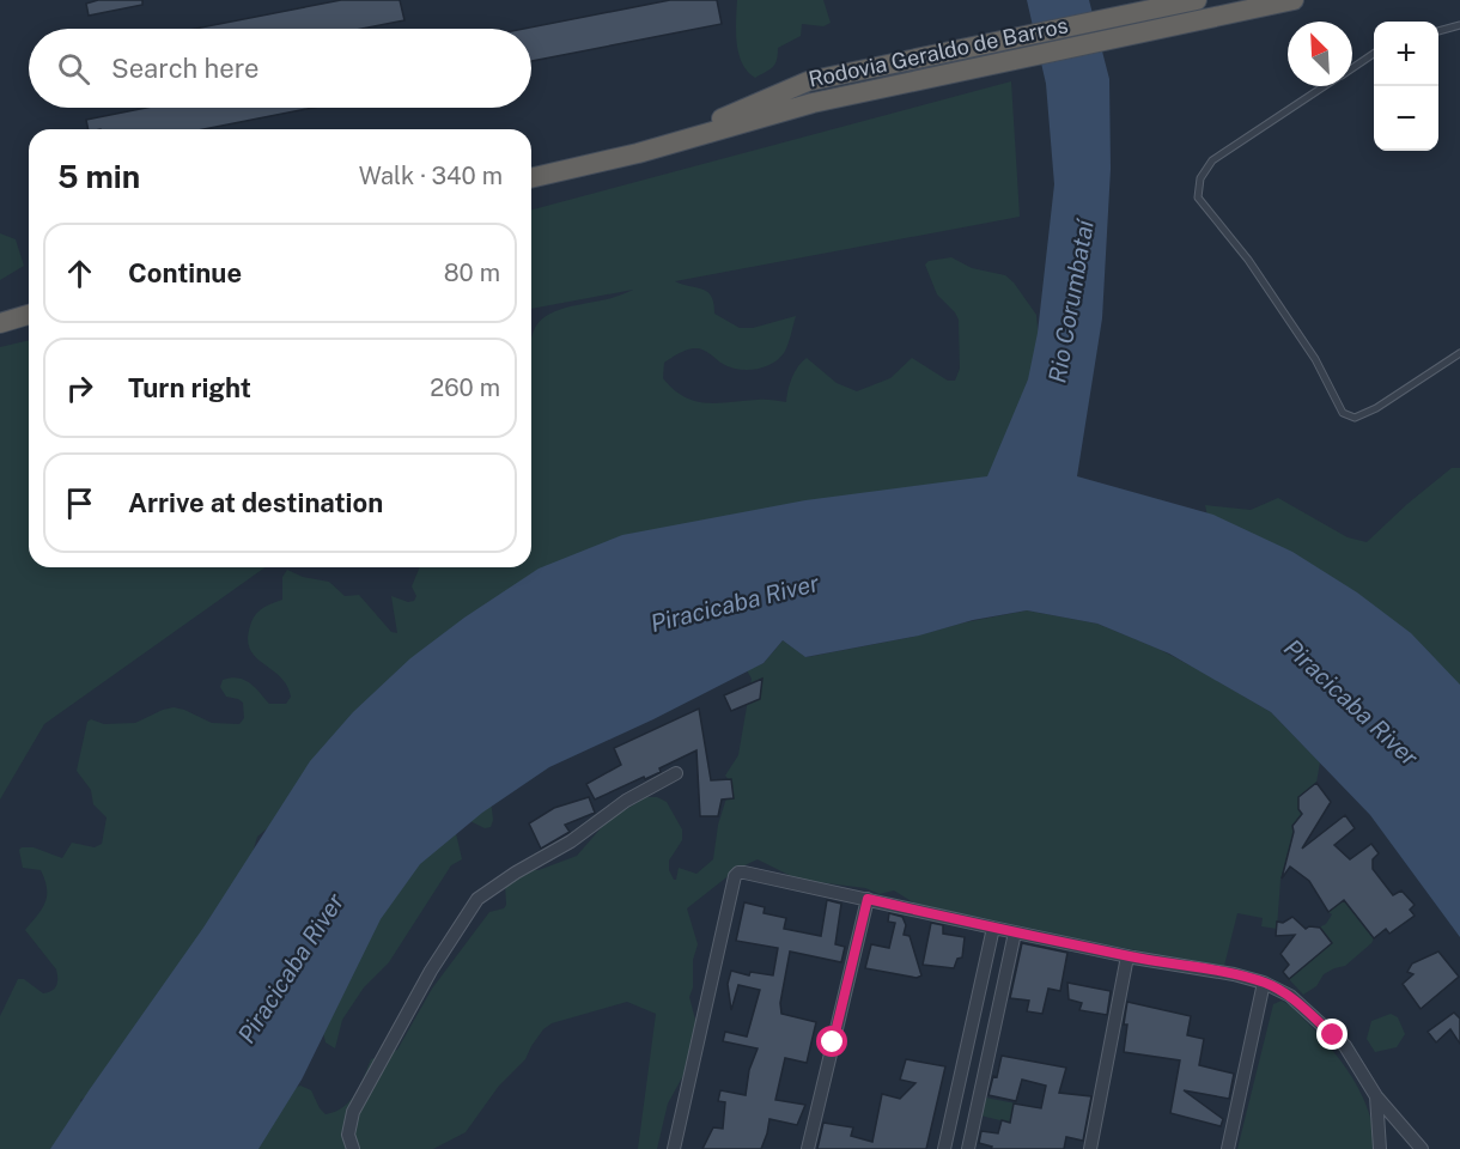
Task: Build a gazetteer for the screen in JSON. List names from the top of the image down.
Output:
{
  "streets": {
    "highway": ["Rodovia Geraldo de Barros"]
  },
  "water": ["Rio Corumbataí", "Piracicaba River"],
  "north": "top left",
  "page": {
    "map_buttons": ["+", "−"],
    "search": "Search here",
    "heading": ["5 min", "Walk · 340 m"],
    "list": [
      ["Continue", "80 m"],
      ["Turn right", "260 m"],
      "Arrive at destination"
    ]
  }
}
